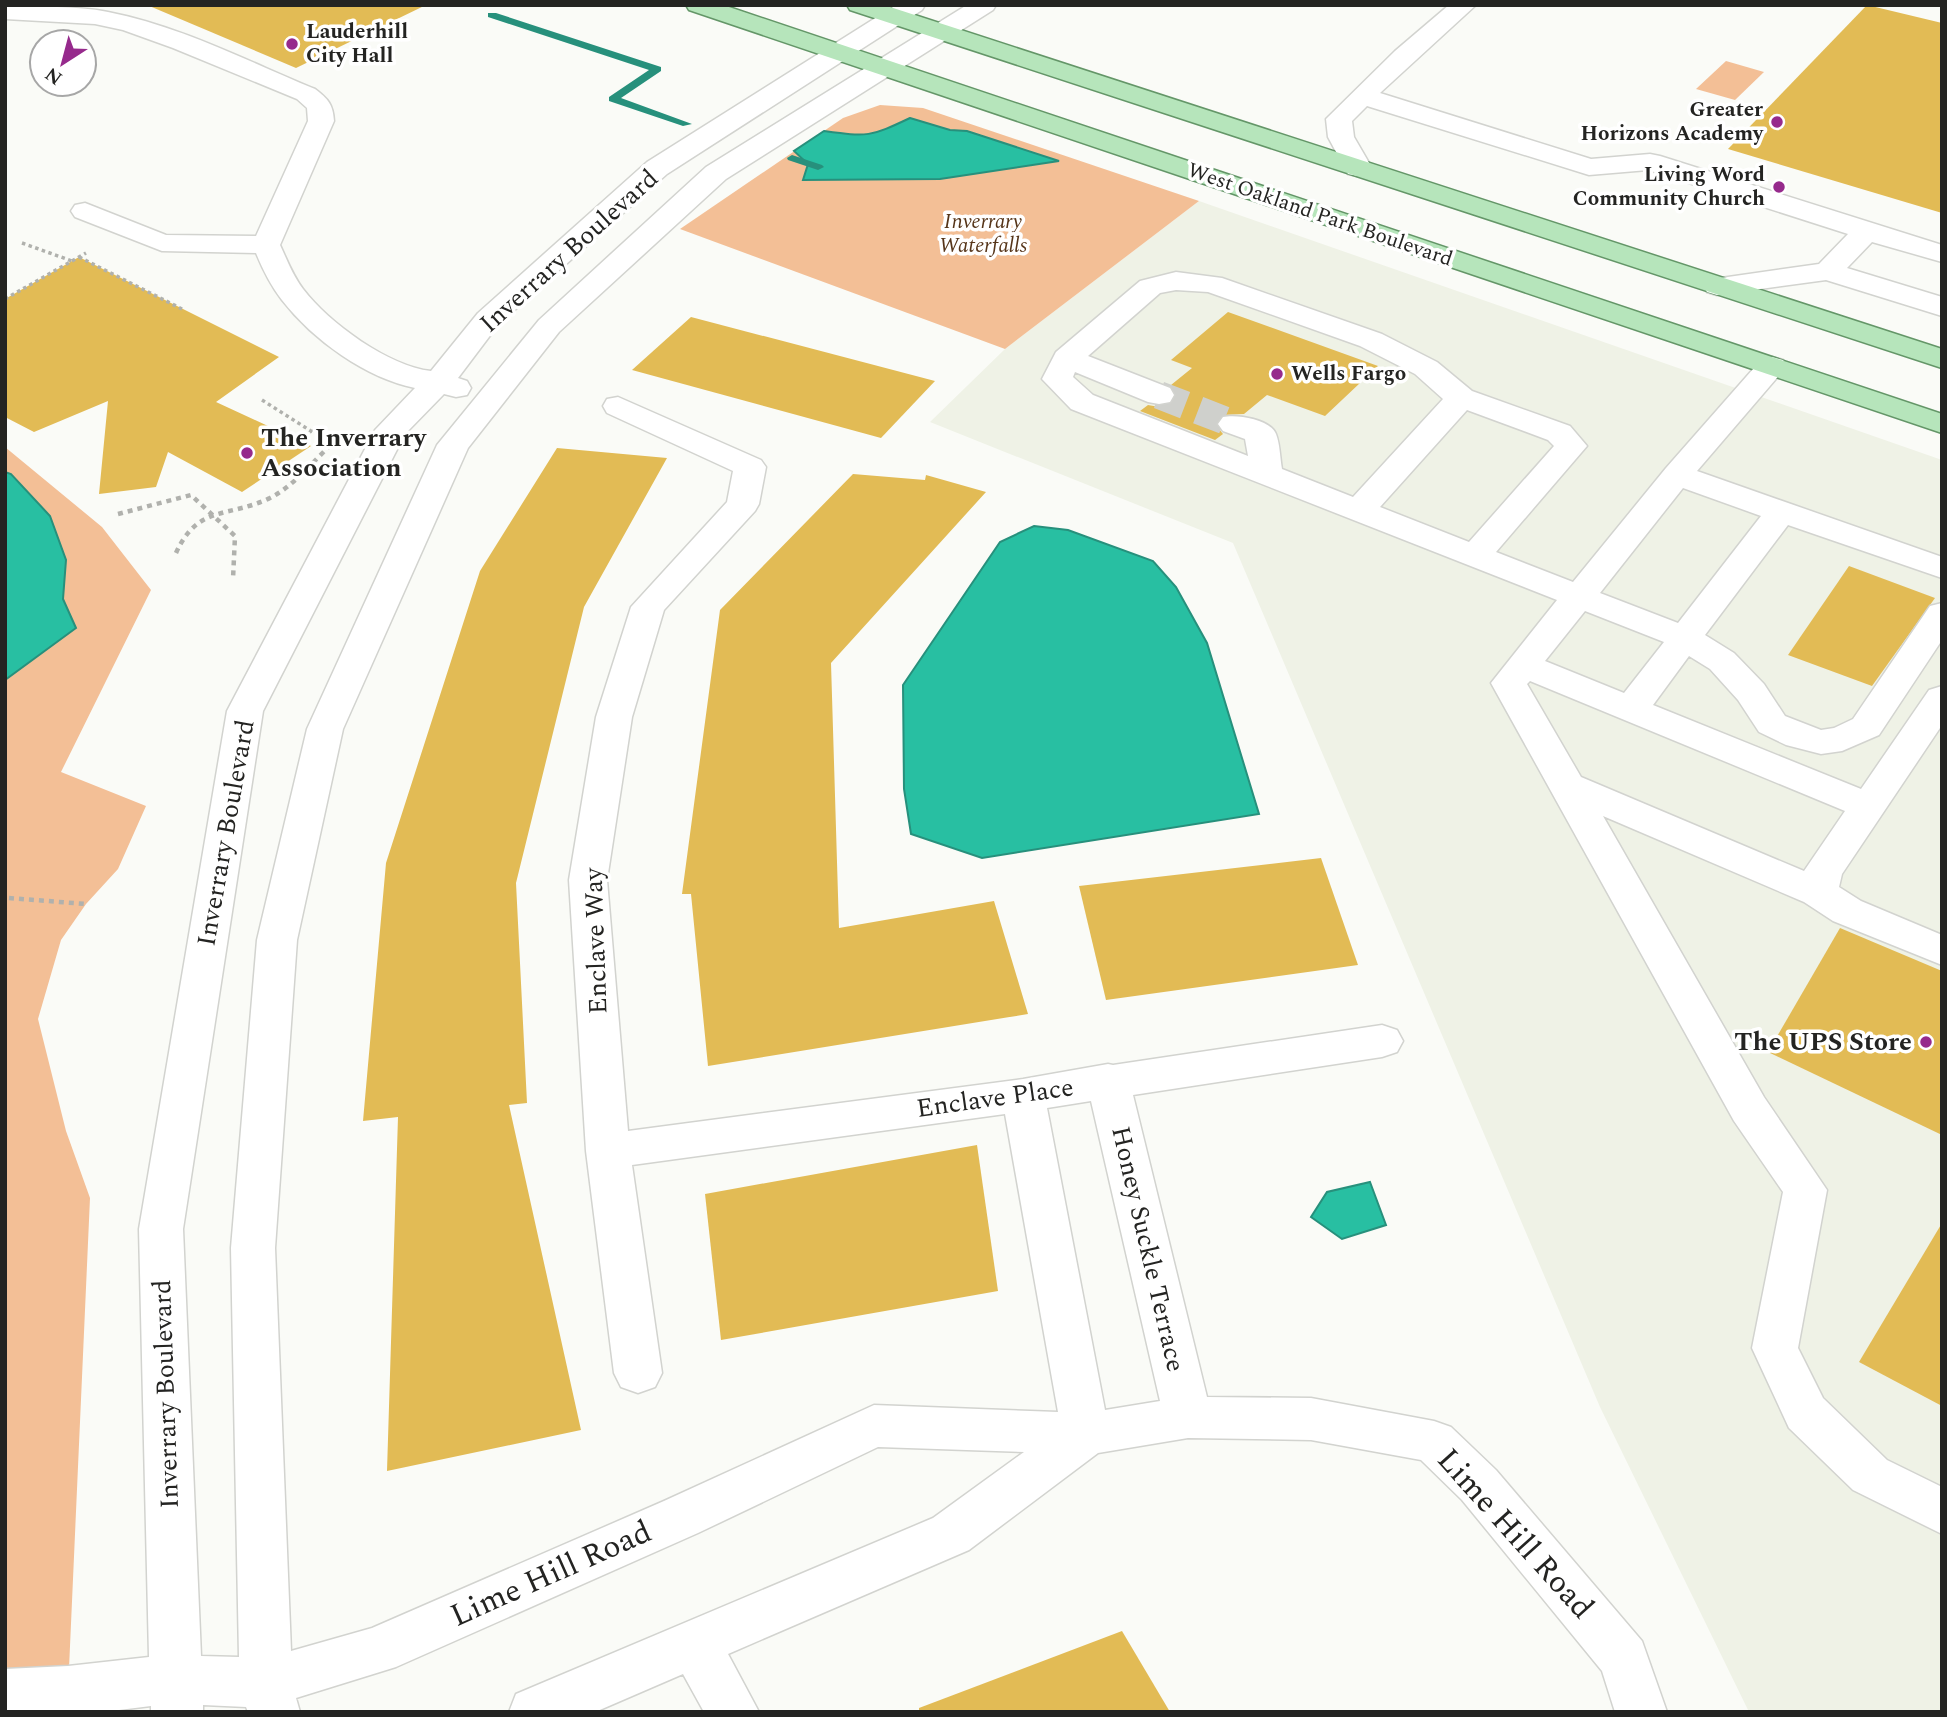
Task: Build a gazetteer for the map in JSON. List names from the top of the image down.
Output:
{
  "streets": {
    "main road": ["West Oakland Park Boulevard"],
    "street": [
      "Inverrary Boulevard",
      "Enclave Way",
      "Enclave Place",
      "Honey Suckle Terrace",
      "Lime Hill Road"
    ]
  },
  "crossings": [
    ["West Oakland Park Boulevard", "Inverrary Boulevard"],
    ["Inverrary Boulevard", "Lime Hill Road"],
    ["Enclave Way", "Enclave Place"],
    ["Enclave Place", "Honey Suckle Terrace"],
    ["Honey Suckle Terrace", "Lime Hill Road"]
  ],
  "parks": ["Inverrary Waterfalls"],
  "places": [
    "Lauderhill City Hall",
    "Greater Horizons Academy",
    "Living Word Community Church",
    "Wells Fargo",
    "The Inverrary Association",
    "The UPS Store"
  ],
  "north": "bottom left"
}
